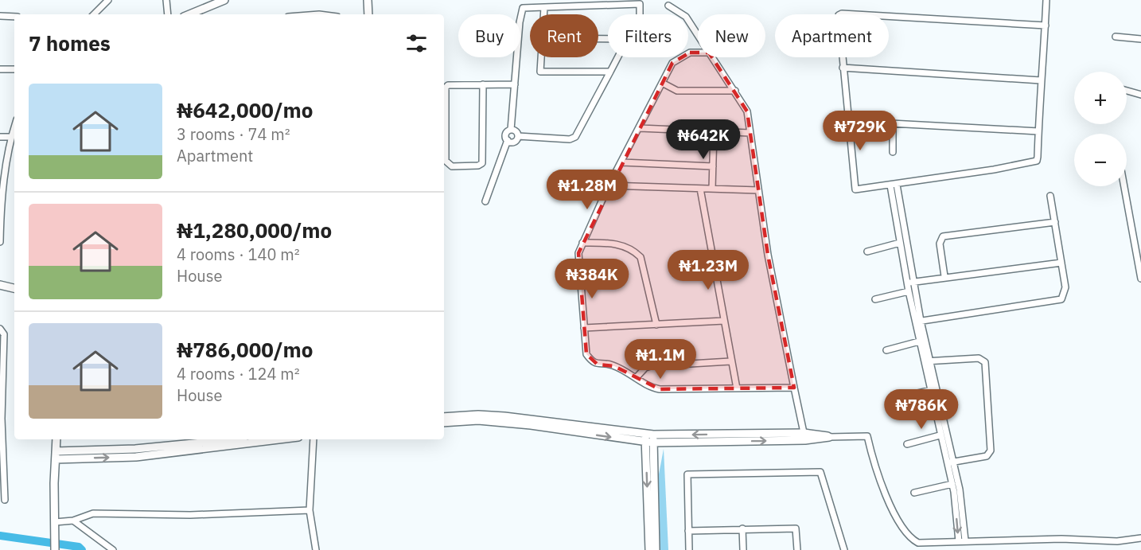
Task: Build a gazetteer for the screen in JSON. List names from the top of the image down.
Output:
{
  "page": {
    "chip": [
      "Buy",
      "Rent",
      "Filters",
      "New",
      "Apartment"
    ],
    "heading": "7 homes",
    "map_buttons": ["+", "−"],
    "list": [
      {
        "name": "₦642,000/mo",
        "note": "3 rooms · 74 m² · Apartment"
      },
      {
        "name": "₦1,280,000/mo",
        "note": "4 rooms · 140 m² · House"
      },
      {
        "name": "₦786,000/mo",
        "note": "4 rooms · 124 m² · House"
      }
    ],
    "price": [
      "₦729K",
      "₦642K",
      "₦1.28M",
      "₦1.23M",
      "₦384K",
      "₦1.1M",
      "₦786K"
    ]
  }
}
